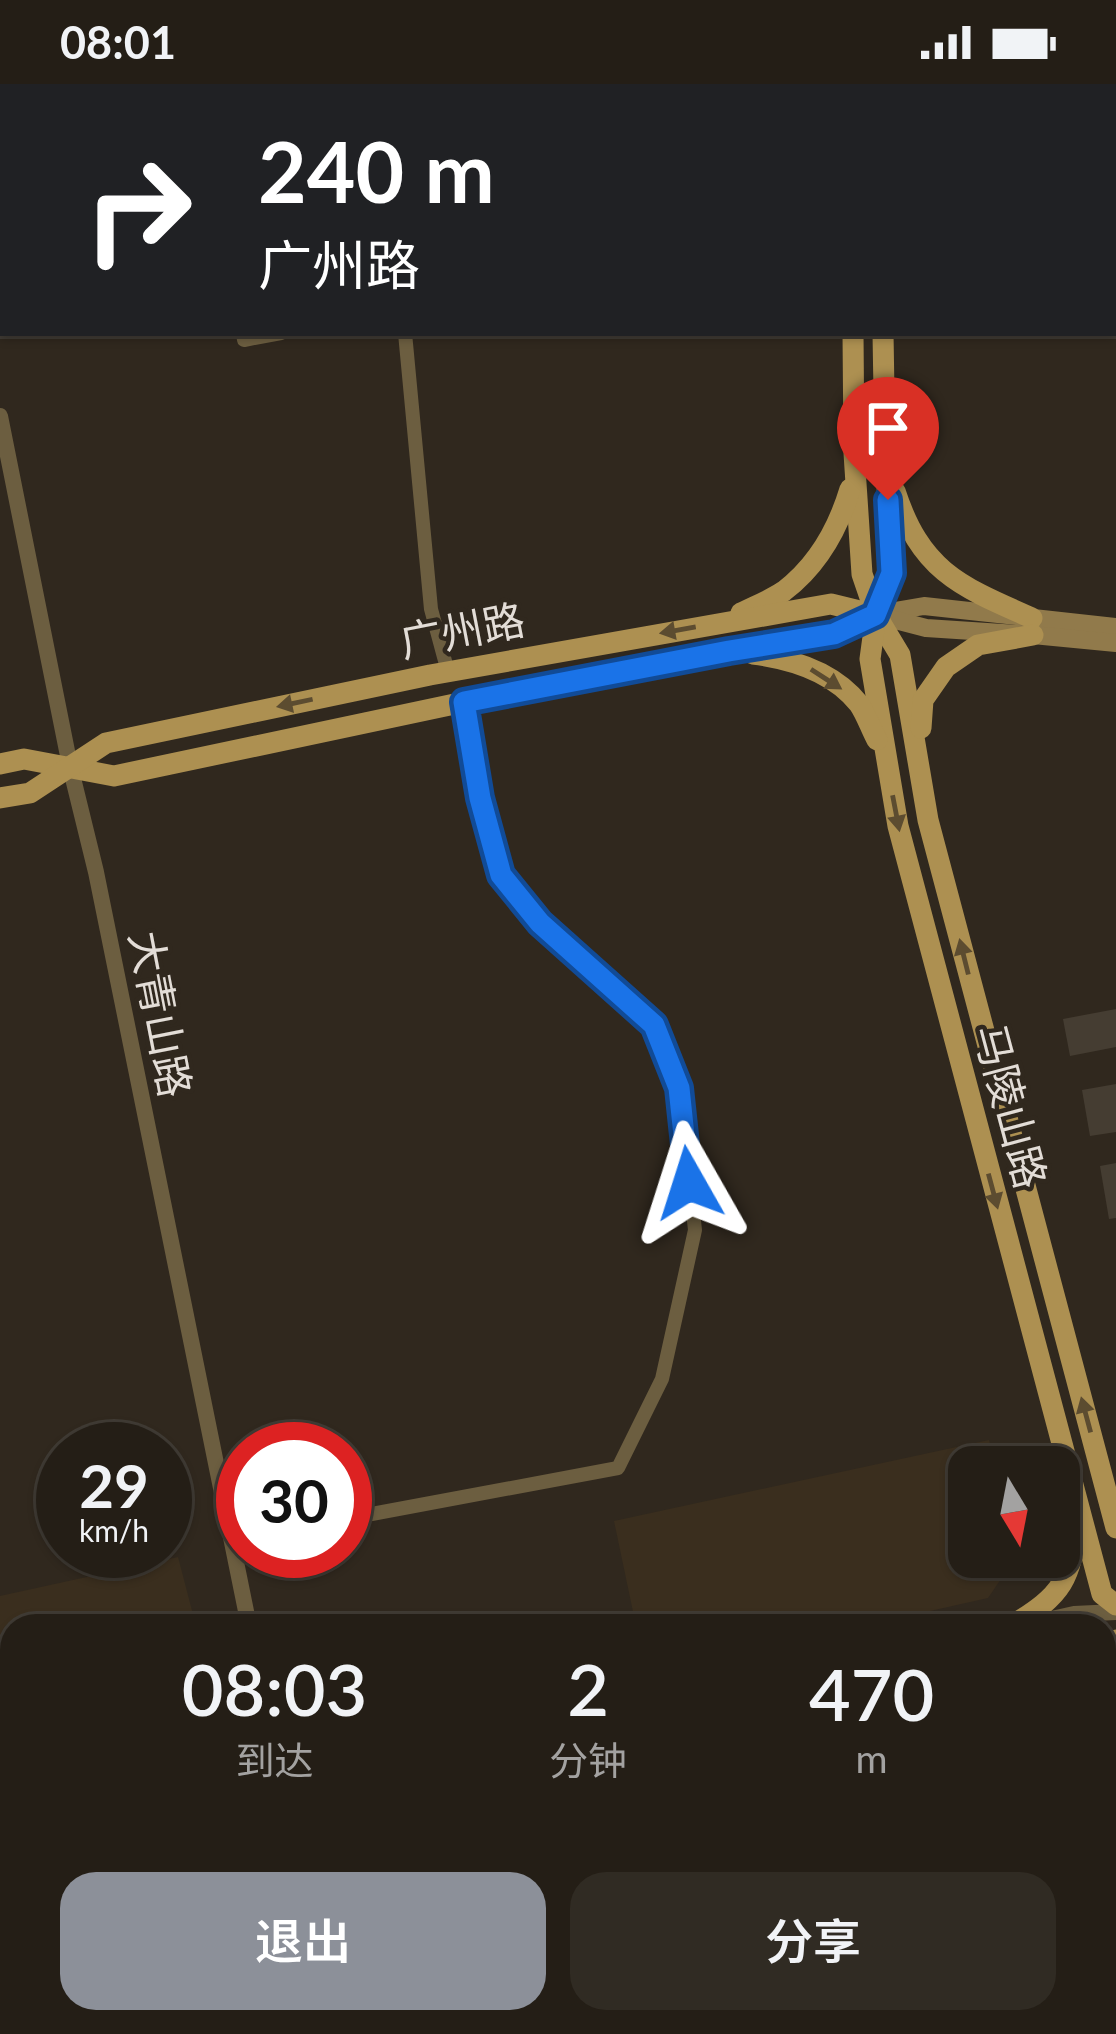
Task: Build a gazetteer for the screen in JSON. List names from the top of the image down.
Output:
{
  "streets": {
    "main road": ["广州路", "马陵山路"],
    "street": ["大青山路"]
  },
  "crossings": [
    ["广州路", "大青山路"],
    ["广州路", "马陵山路"]
  ],
  "north": "bottom",
  "page": {
    "status": "08:01",
    "turn": ["240 m", "广州路"],
    "speed": "29 km/h",
    "limit": "30",
    "eta": [
      "08:03",
      "到达",
      "2",
      "分钟",
      "470",
      "m"
    ],
    "buttons": ["退出", "分享"]
  }
}
